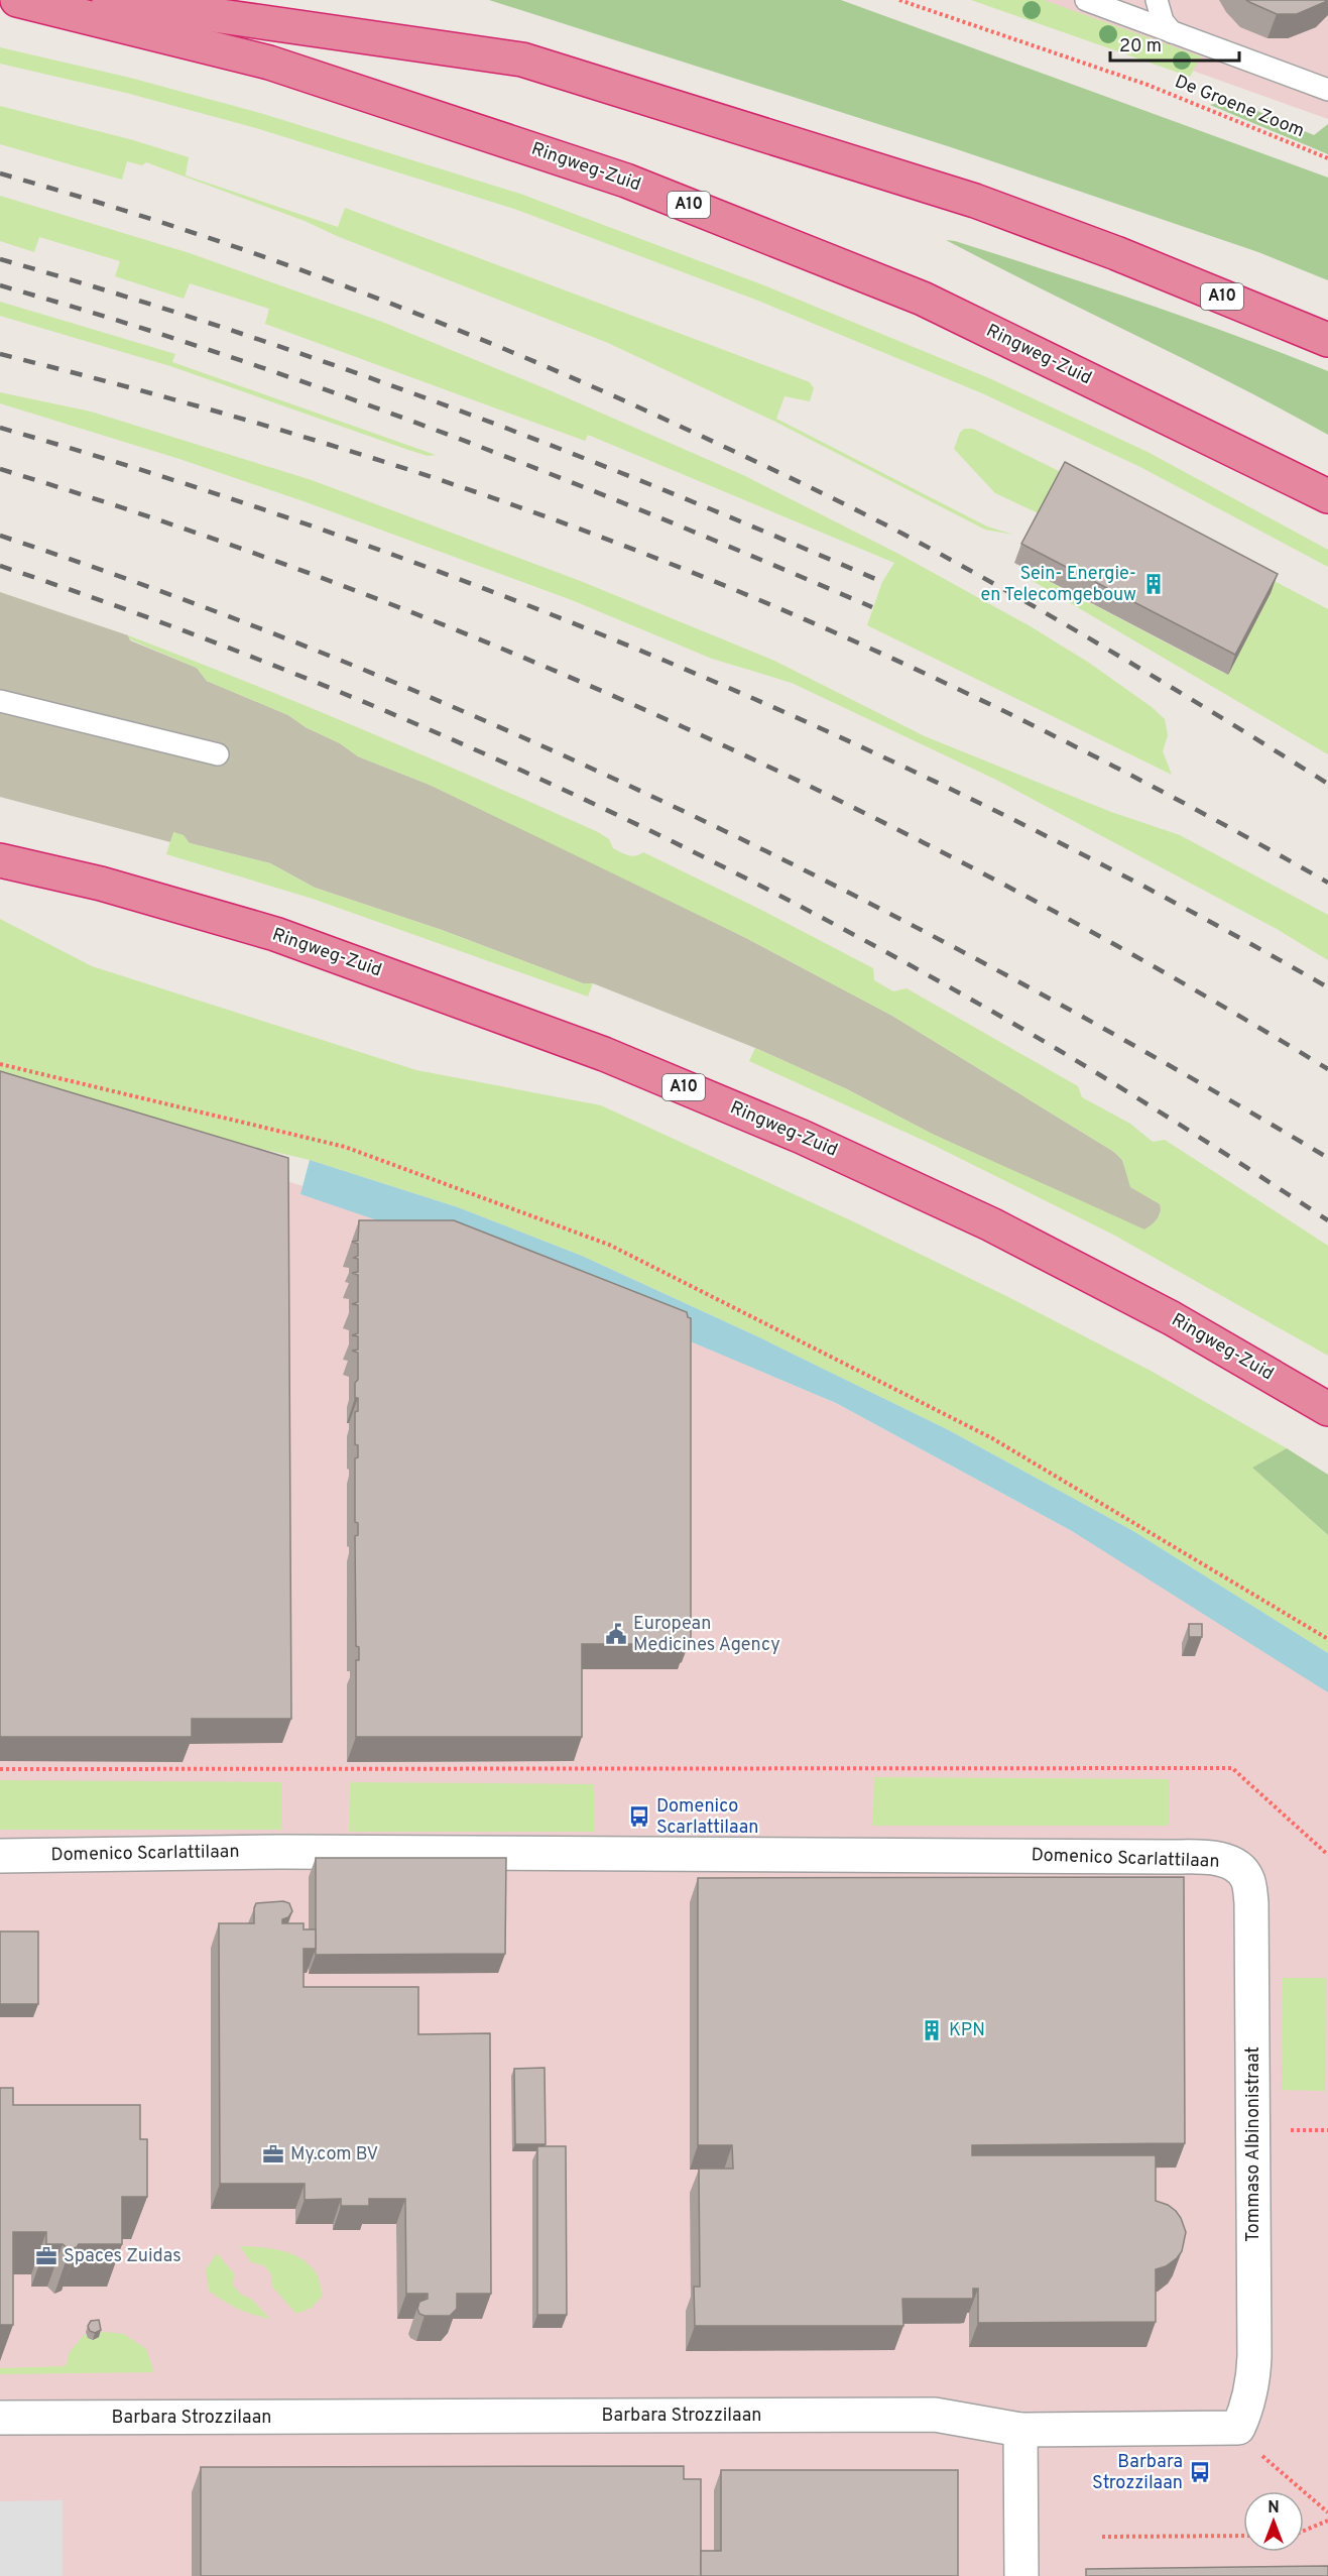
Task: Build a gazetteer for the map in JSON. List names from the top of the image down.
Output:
{
  "streets": {
    "highway": ["Ringweg-Zuid", "A10"],
    "street": ["Domenico Scarlattilaan", "Tommaso Albinonistraat", "Barbara Strozzilaan"],
    "path": ["De Groene Zoom"]
  },
  "crossings": [
    ["Domenico Scarlattilaan", "Tommaso Albinonistraat"],
    ["Tommaso Albinonistraat", "Barbara Strozzilaan"]
  ],
  "places": {
    "building": ["Sein- Energie- en Telecomgebouw", "KPN"],
    "public building": ["European Medicines Agency"],
    "bus stop": ["Domenico Scarlattilaan", "Barbara Strozzilaan"],
    "office": ["My.com BV", "Spaces Zuidas"]
  },
  "scale_bar": "20 m",
  "north": "top"
}
